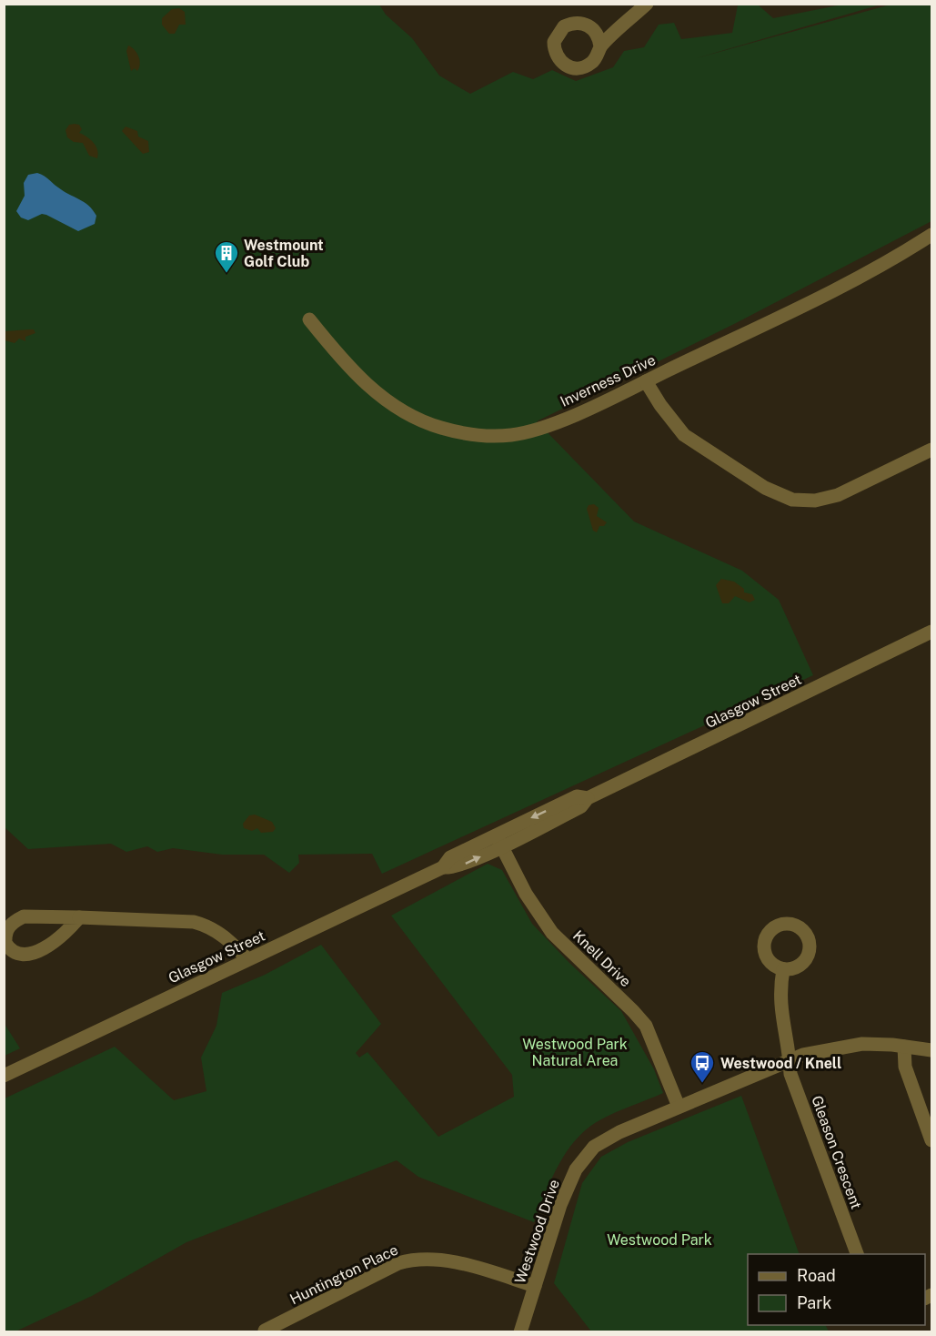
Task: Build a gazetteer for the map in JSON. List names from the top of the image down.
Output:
{
  "streets": {
    "street": [
      "Inverness Drive",
      "Glasgow Street",
      "Knell Drive",
      "Gleason Crescent",
      "Westwood Drive",
      "Huntington Place"
    ]
  },
  "crossings": [
    ["Glasgow Street", "Knell Drive"],
    ["Knell Drive", "Westwood Drive"],
    ["Gleason Crescent", "Westwood Drive"],
    ["Westwood Drive", "Huntington Place"]
  ],
  "parks": ["Westwood Park Natural Area", "Westwood Park"],
  "places": {
    "building": ["Westmount Golf Club"],
    "bus stop": ["Westwood / Knell"]
  },
  "legend": ["Road", "Park"]
}
